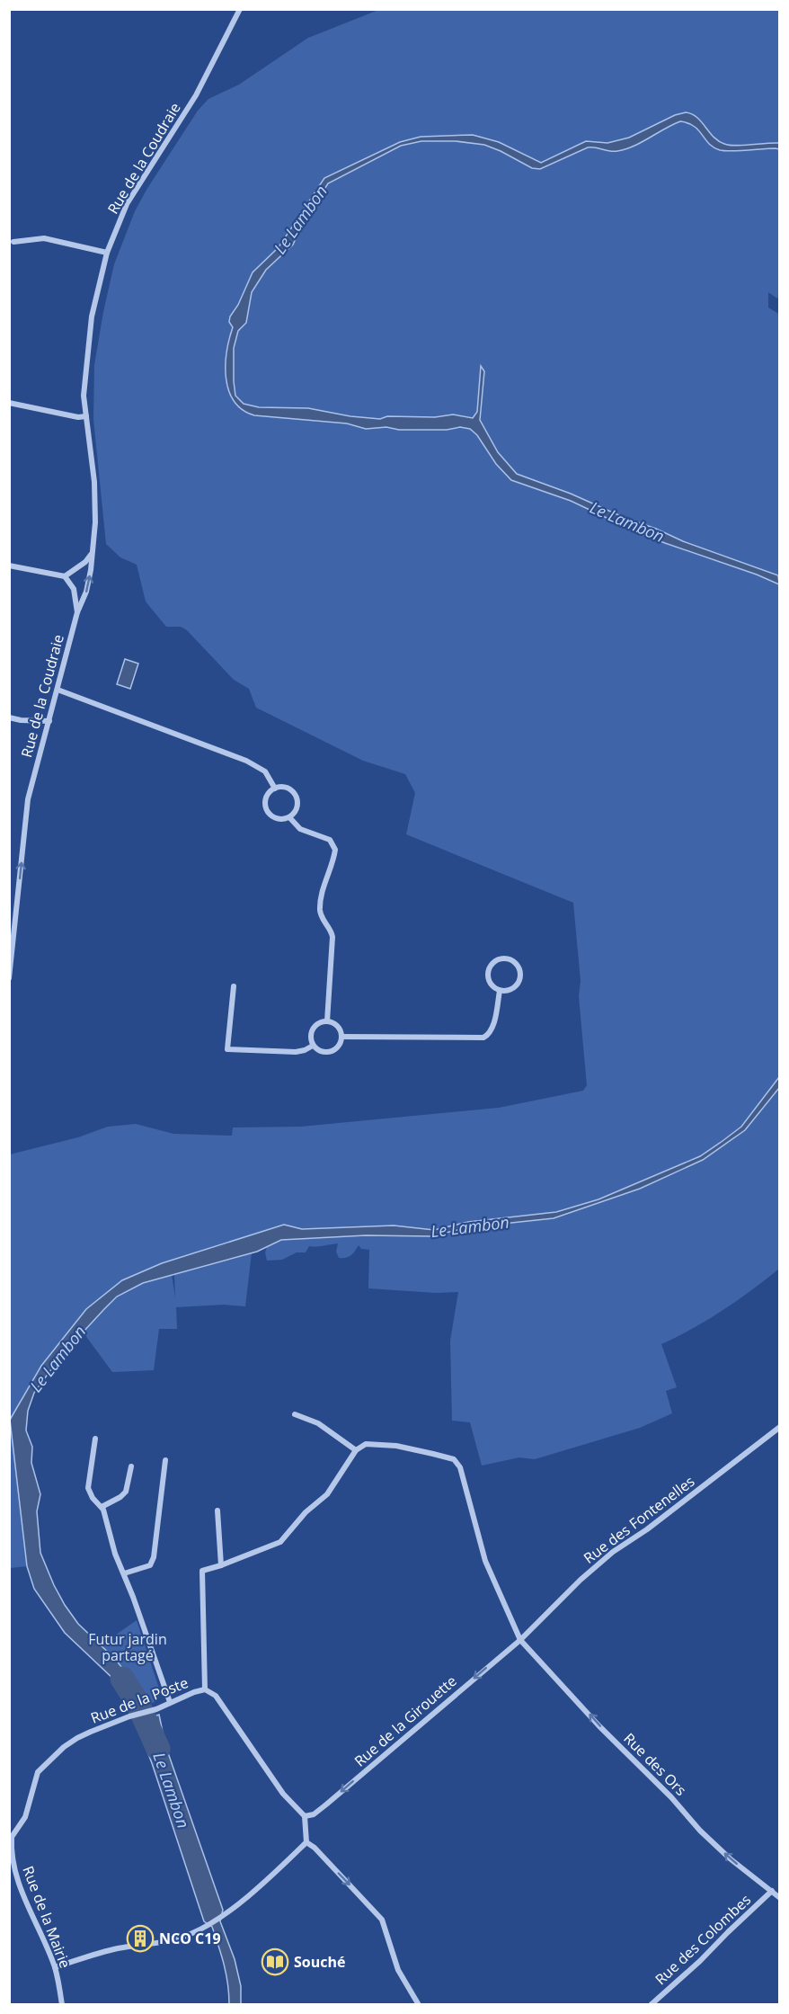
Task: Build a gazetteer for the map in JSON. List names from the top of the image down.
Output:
{
  "streets": {
    "street": [
      "Rue de la Coudraie",
      "Rue des Fontenelles",
      "Rue de la Poste",
      "Rue de la Girouette",
      "Rue des Ors",
      "Rue de la Mairie",
      "Rue des Colombes"
    ]
  },
  "crossings": [
    ["Rue des Fontenelles", "Rue de la Girouette"],
    ["Rue des Fontenelles", "Rue des Ors"],
    ["Rue de la Poste", "Rue de la Girouette"],
    ["Rue de la Poste", "Rue de la Mairie"],
    ["Rue de la Girouette", "Rue des Ors"],
    ["Rue des Ors", "Rue des Colombes"]
  ],
  "one_way": ["Rue de la Girouette", "Rue des Ors"],
  "water": ["Le Lambon"],
  "parks": ["Futur jardin partagé"],
  "places": {
    "building": ["NCO C19"],
    "library": ["Souché"]
  }
}
